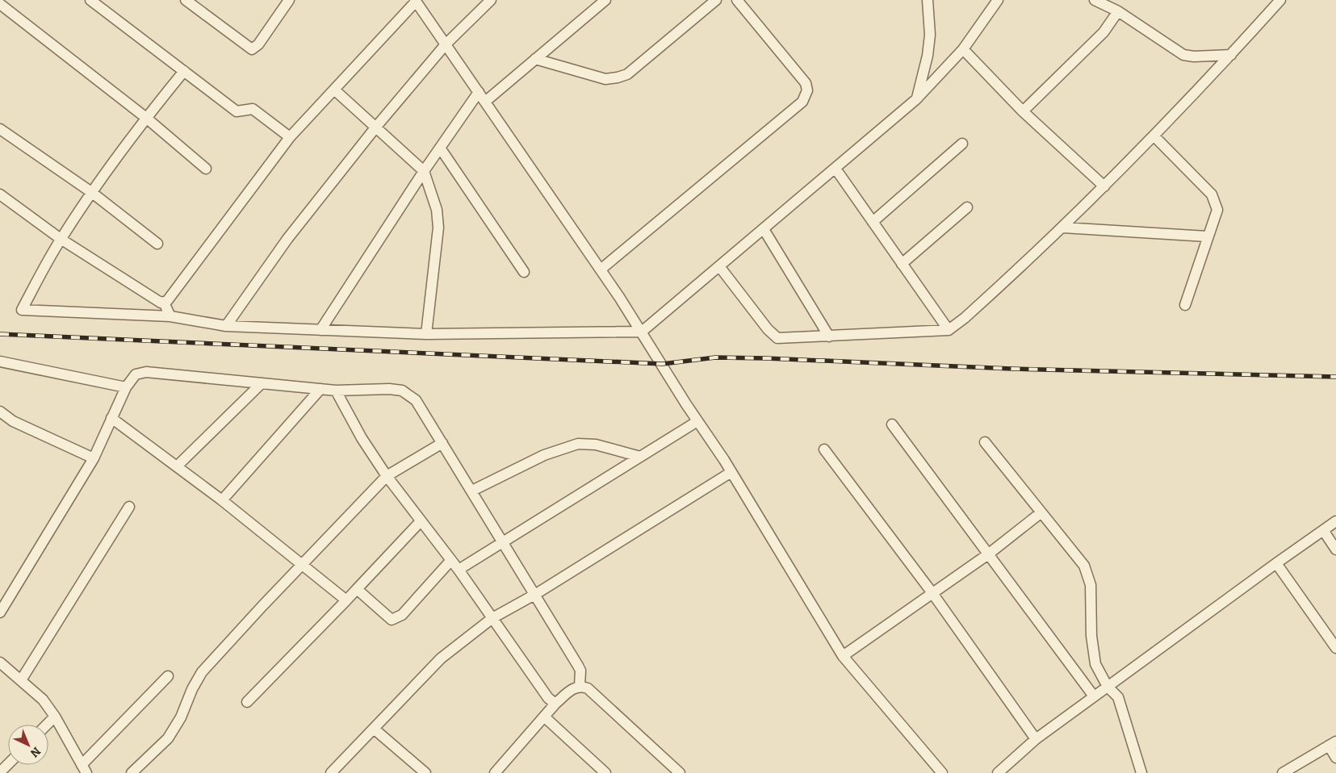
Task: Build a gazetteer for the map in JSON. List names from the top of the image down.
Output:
{
  "north": "bottom right"
}
